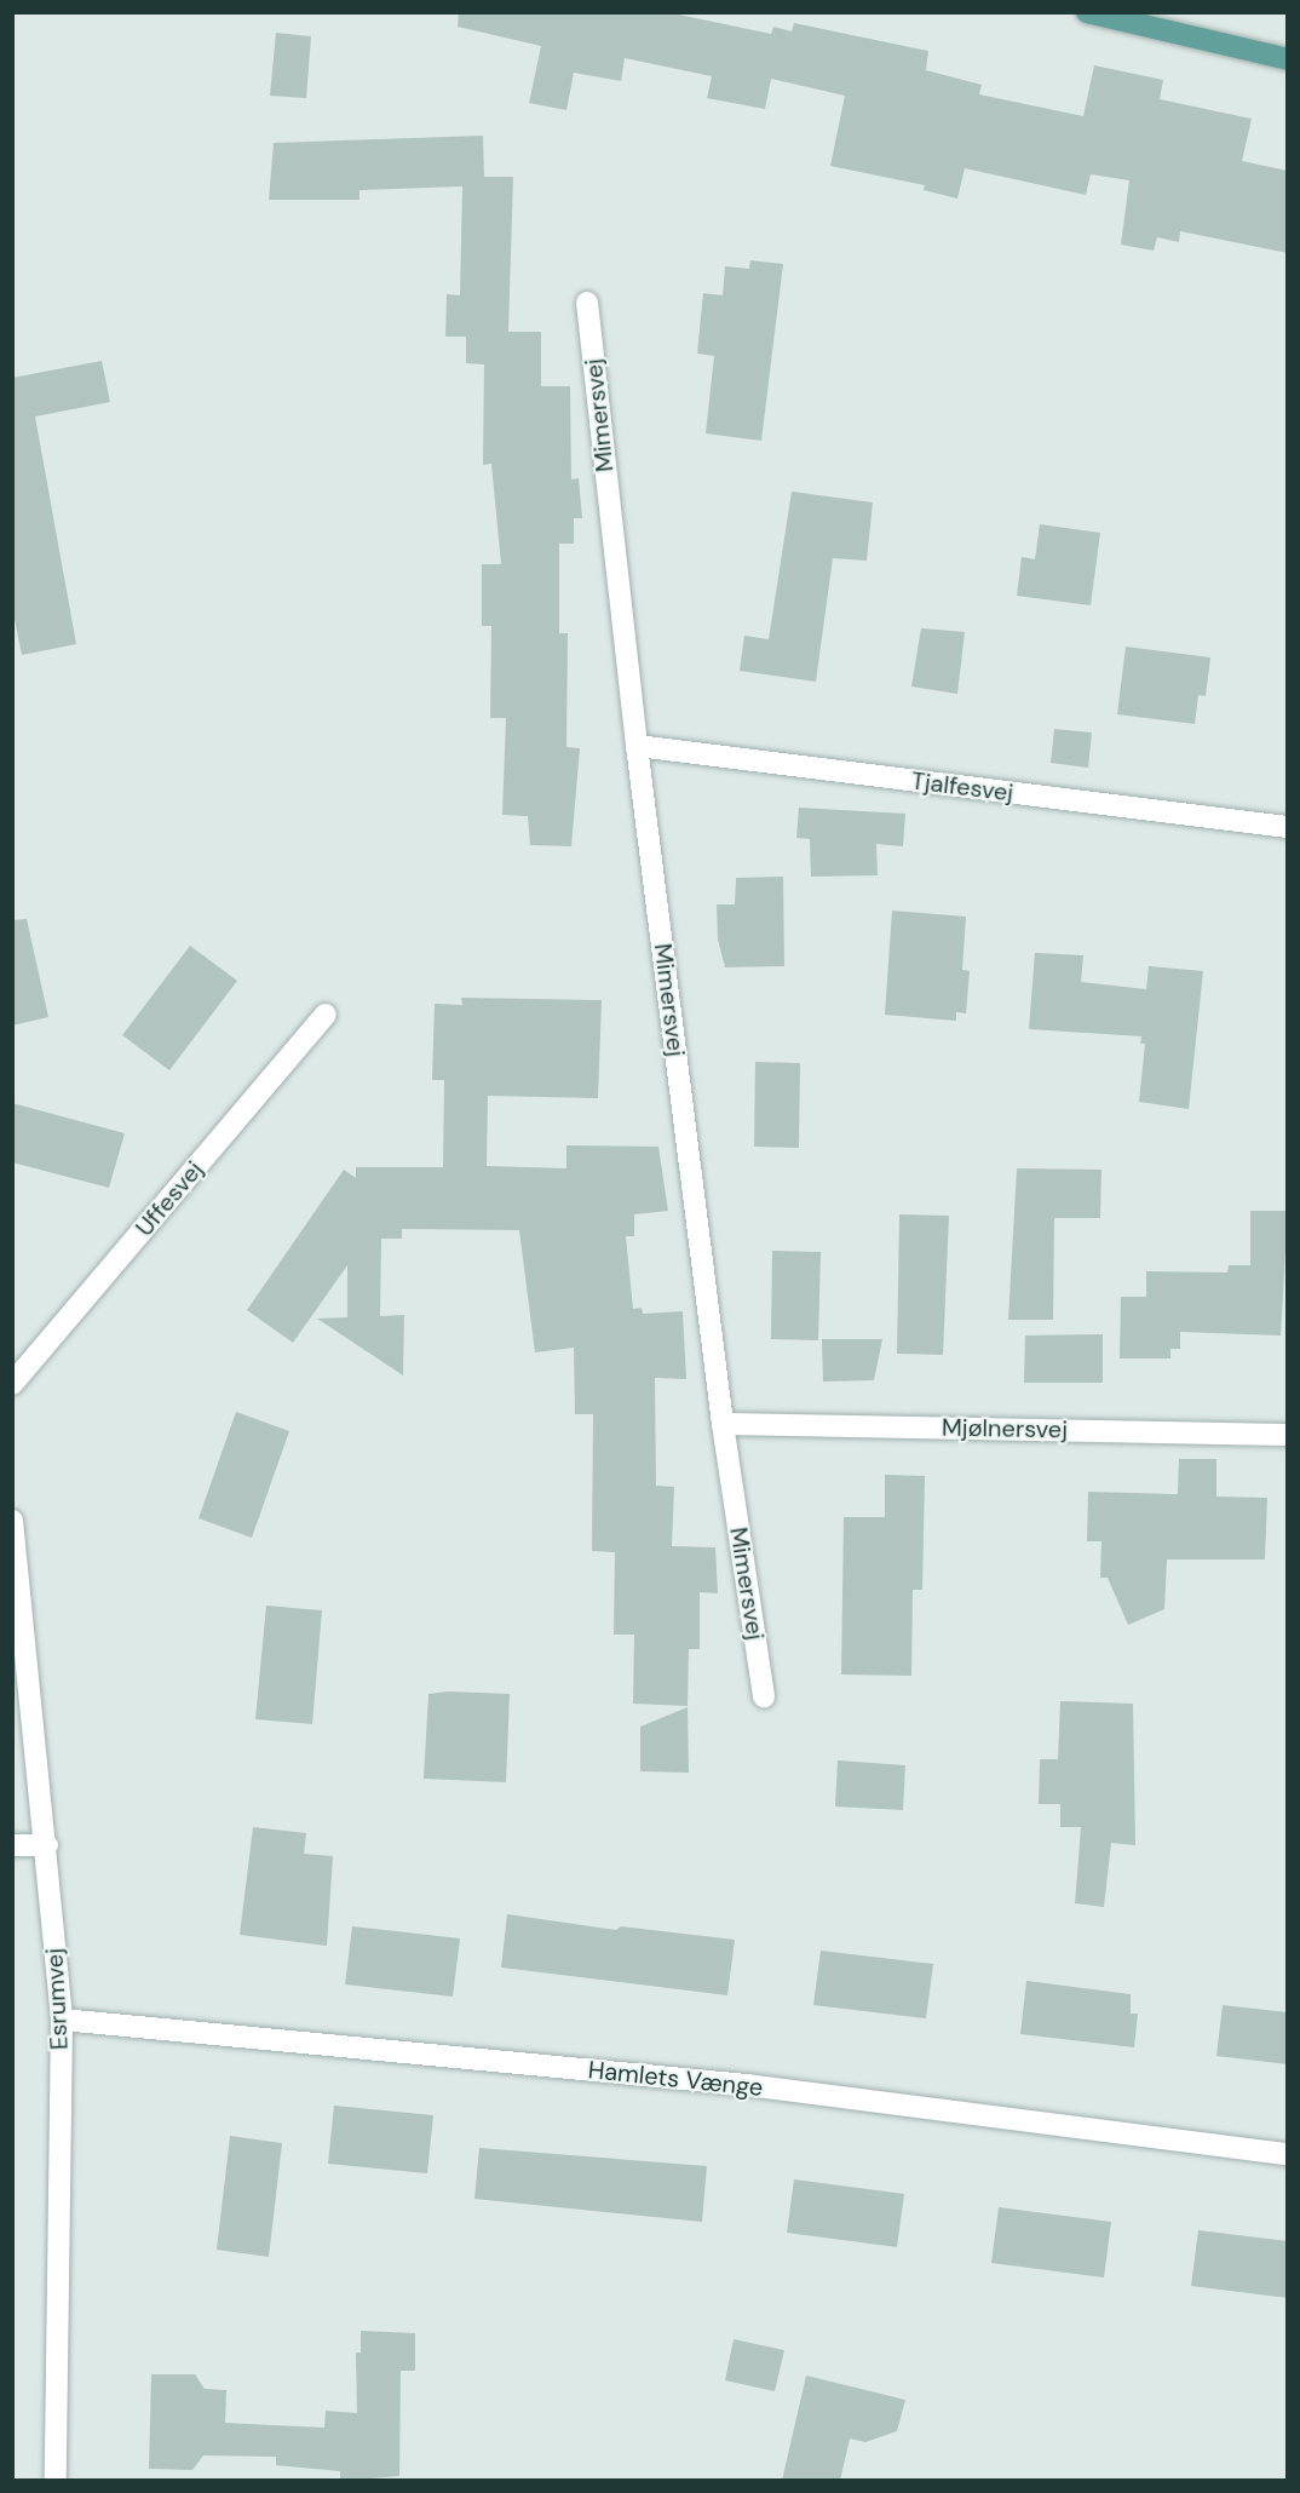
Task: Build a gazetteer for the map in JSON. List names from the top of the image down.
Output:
{
  "streets": {
    "street": [
      "Mimersvej",
      "Tjalfesvej",
      "Uffesvej",
      "Mjølnersvej",
      "Esrumvej",
      "Hamlets Vænge"
    ]
  },
  "crossings": [
    ["Mimersvej", "Tjalfesvej"],
    ["Mimersvej", "Mjølnersvej"],
    ["Esrumvej", "Hamlets Vænge"]
  ]
}
